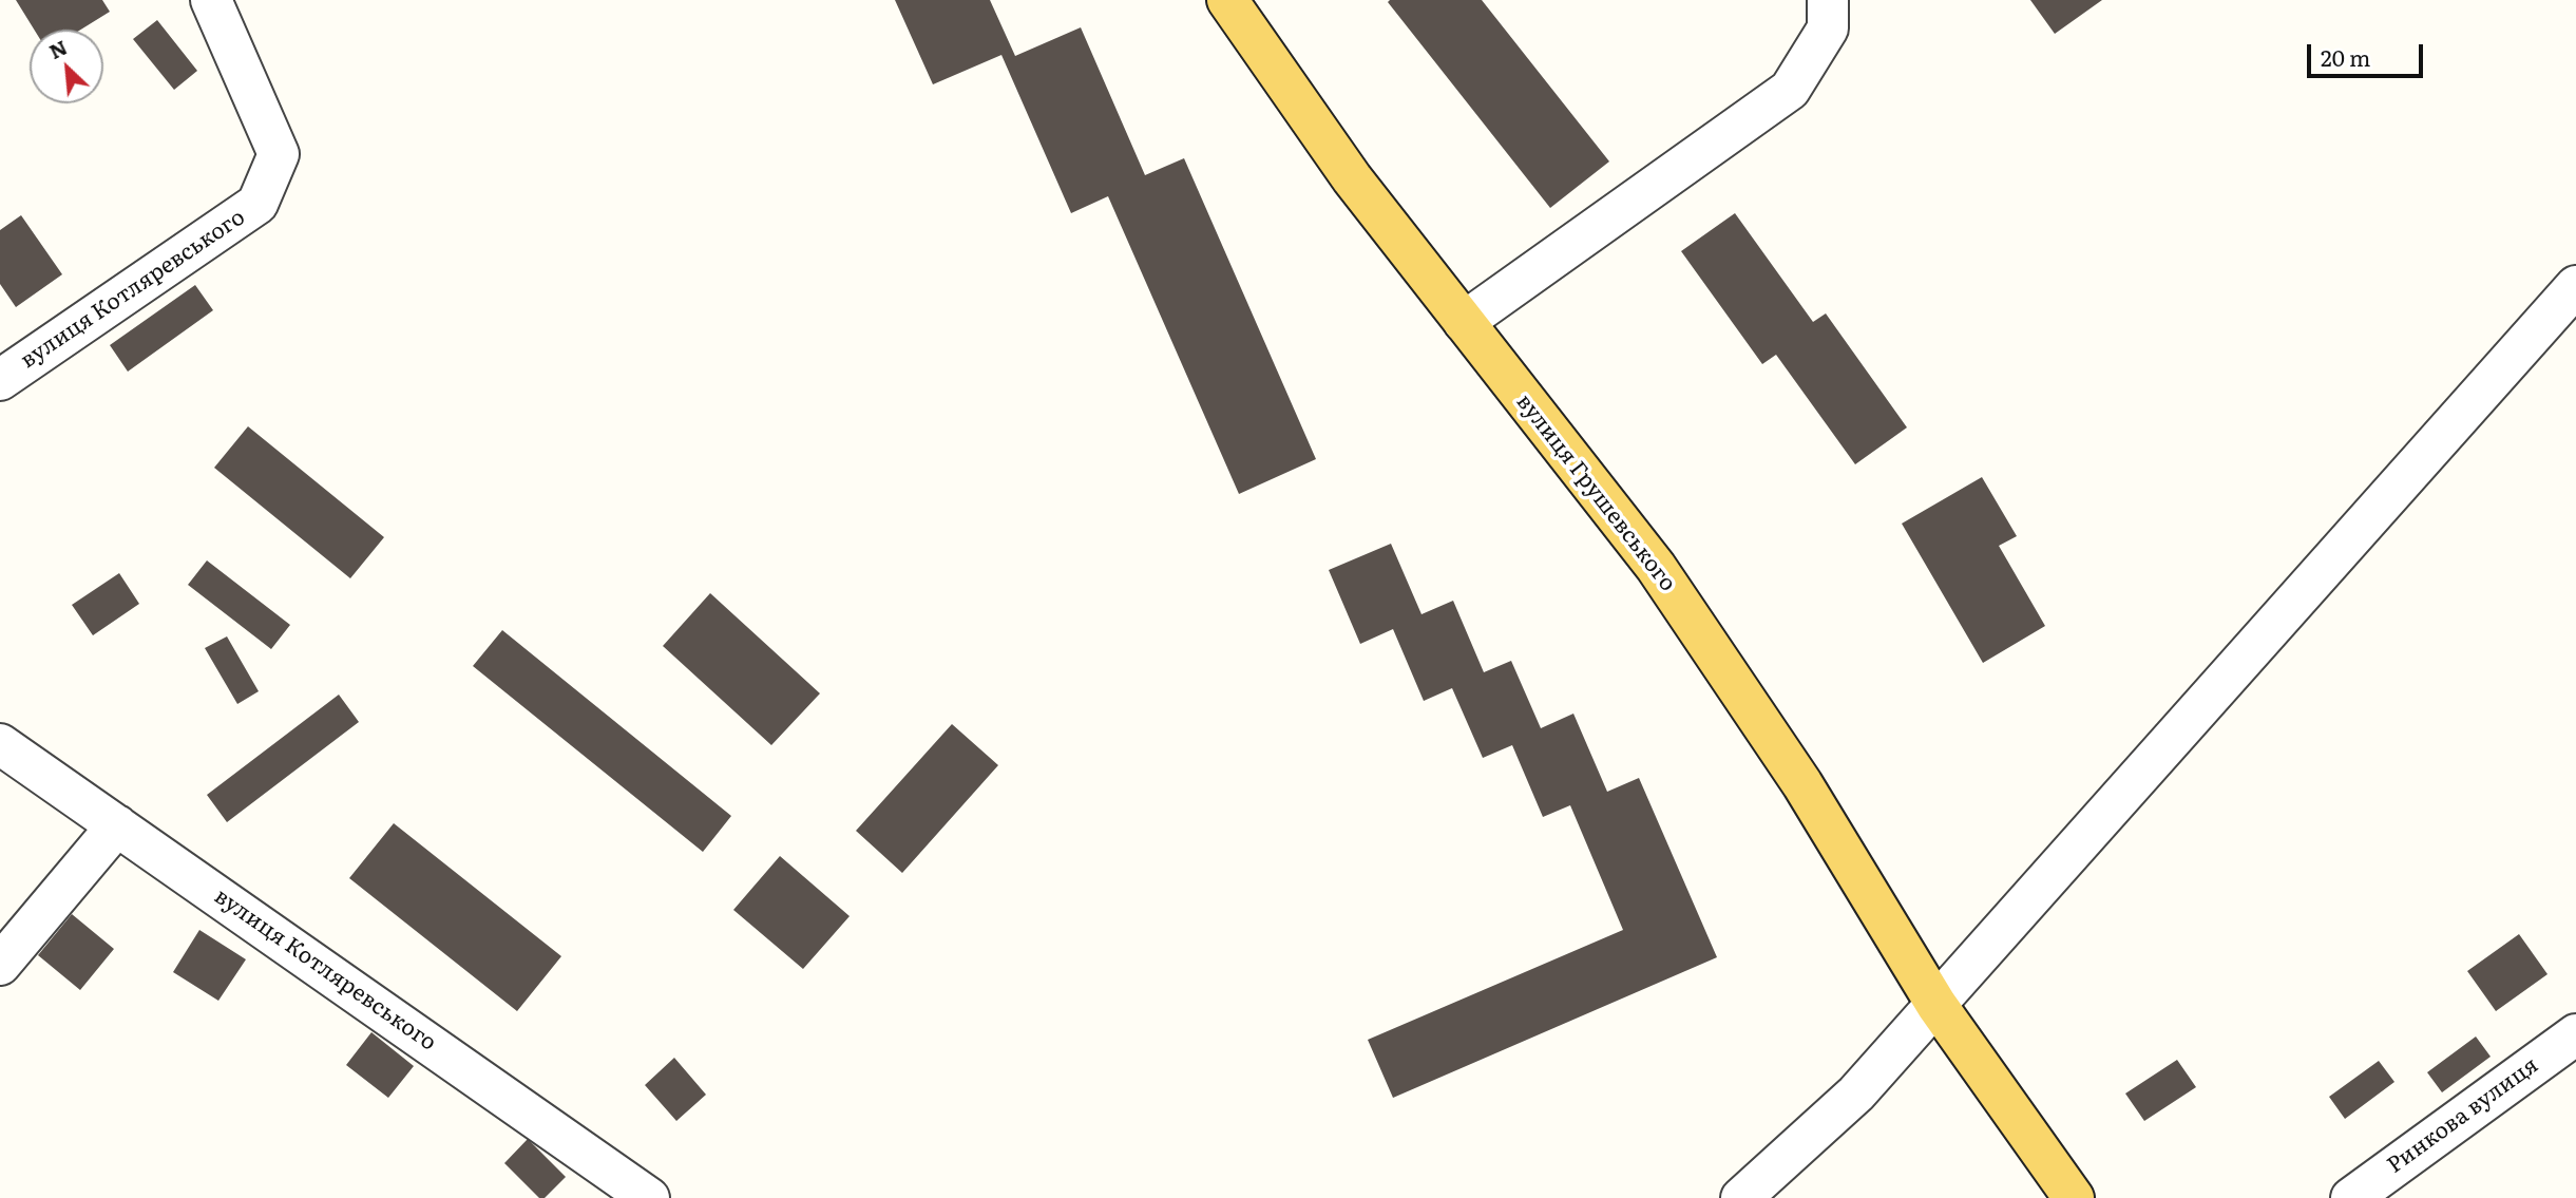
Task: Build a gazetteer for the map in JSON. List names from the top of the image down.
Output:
{
  "streets": {
    "main road": ["вулиця Грушевського"],
    "street": ["вулиця Котляревського", "Ринкова вулиця"]
  },
  "scale_bar": "20 m",
  "north": "top left"
}
